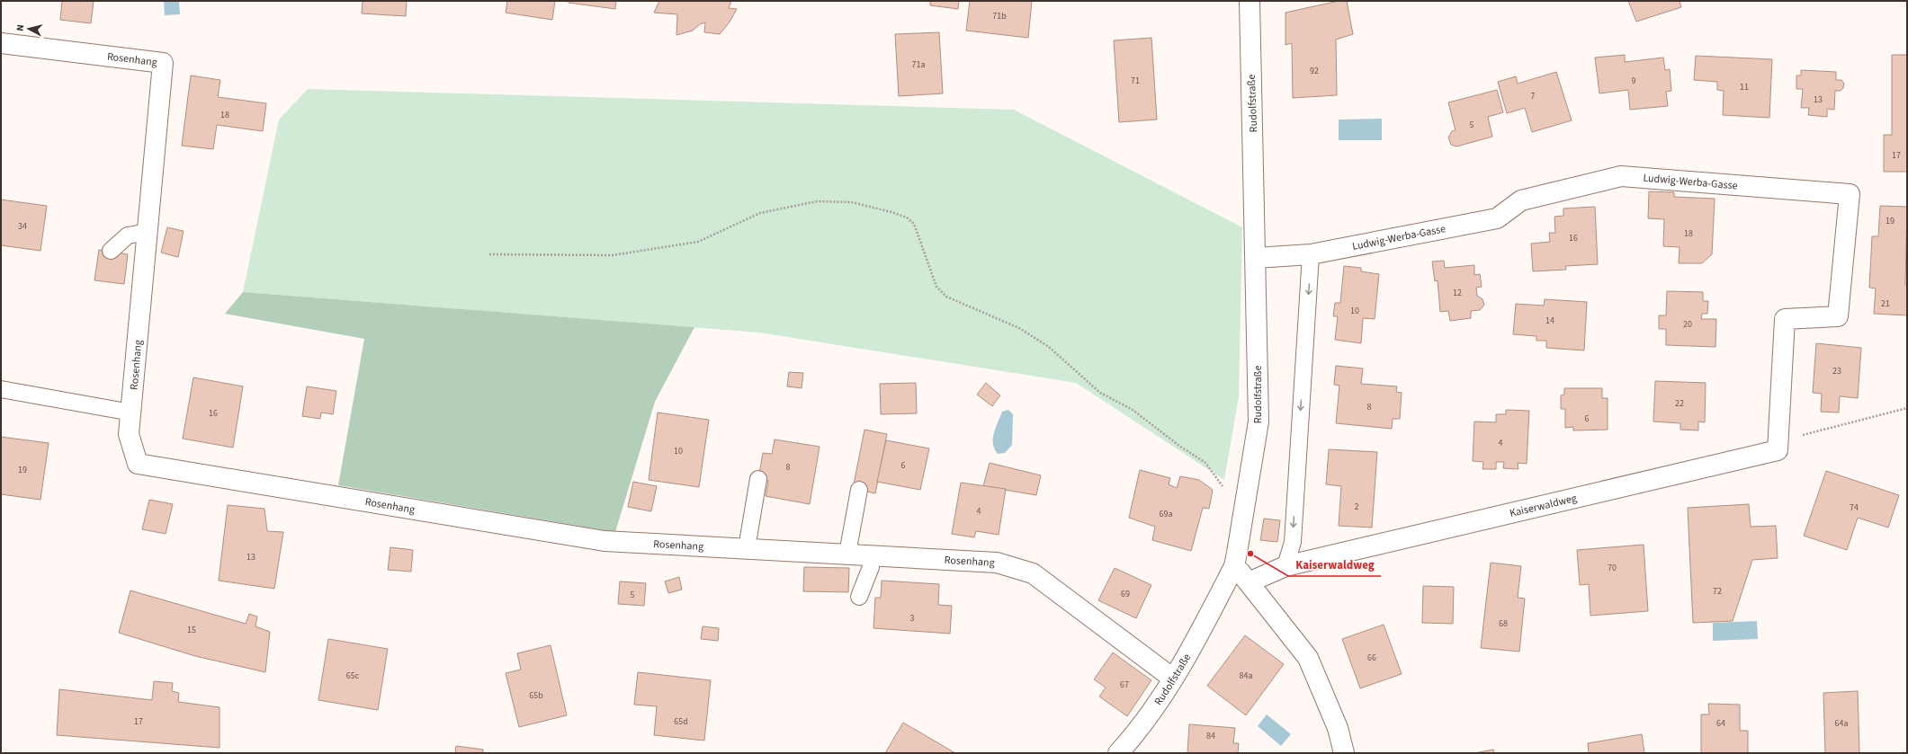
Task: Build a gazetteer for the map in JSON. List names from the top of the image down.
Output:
{
  "streets": {
    "street": [
      "Rosenhang",
      "Rudolfstraße",
      "Ludwig-Werba-Gasse",
      "Kaiserwaldweg"
    ]
  },
  "crossings": [
    ["Rosenhang", "Rudolfstraße"],
    ["Rudolfstraße", "Ludwig-Werba-Gasse"],
    ["Ludwig-Werba-Gasse", "Kaiserwaldweg"]
  ],
  "places": ["Kaiserwaldweg"],
  "house_numbers": [
    "71b",
    "71a",
    "92",
    "71",
    "9",
    "11",
    "7",
    "13",
    "18",
    "5",
    "17",
    "19",
    "34",
    "18",
    "16",
    "12",
    "21",
    "10",
    "14",
    "20",
    "23",
    "22",
    "8",
    "16",
    "6",
    "4",
    "10",
    "6",
    "8",
    "19",
    "2",
    "74",
    "4",
    "69a",
    "13",
    "70",
    "72",
    "69",
    "5",
    "3",
    "68",
    "15",
    "66",
    "65c",
    "84a",
    "67",
    "65b",
    "17",
    "65d",
    "64",
    "64a",
    "84"
  ],
  "north": "left"
}
